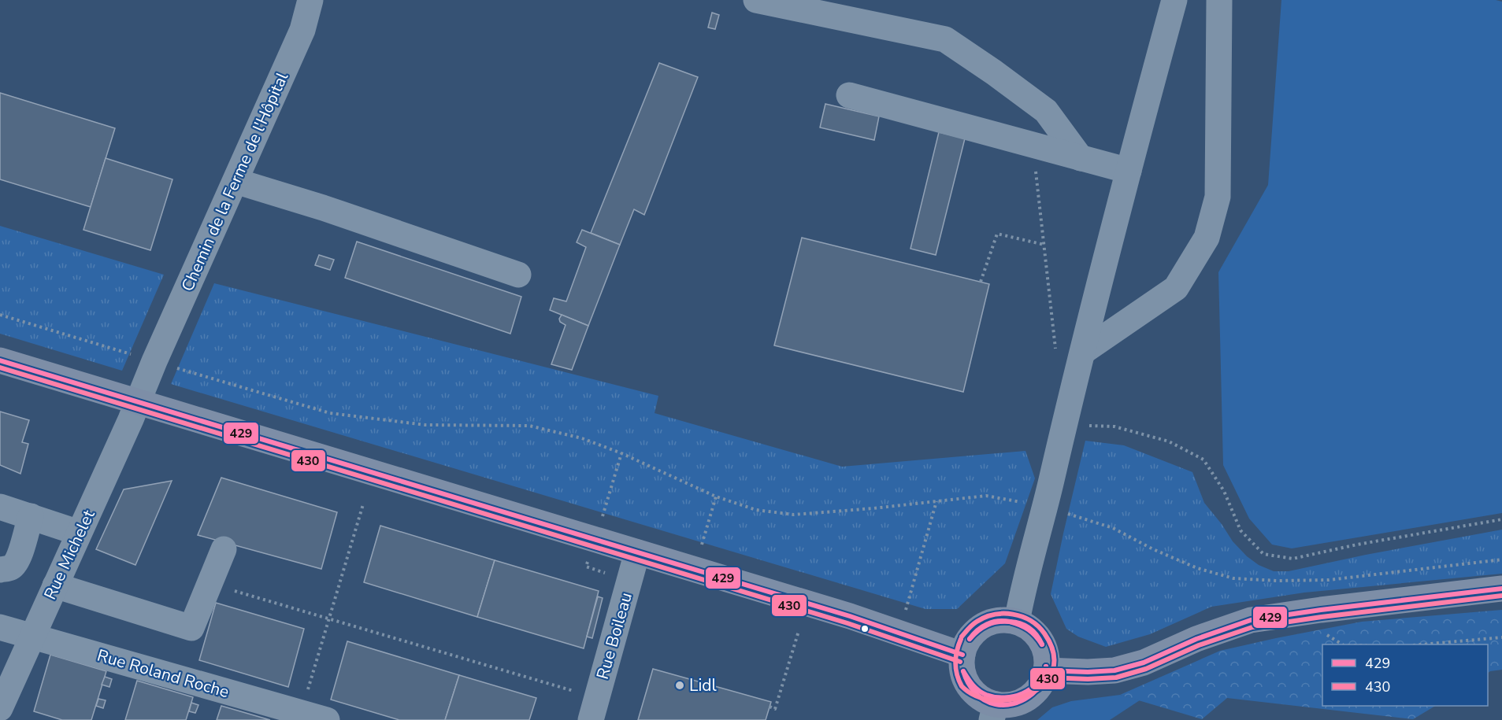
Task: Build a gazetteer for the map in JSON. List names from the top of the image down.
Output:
{
  "streets": {
    "street": [
      "Chemin de la Ferme de l'Hôpital",
      "Rue Michelet",
      "Rue Boileau",
      "Rue Roland Roche"
    ]
  },
  "crossings": [
    ["Chemin de la Ferme de l'Hôpital", "Rue Michelet"],
    ["Rue Michelet", "Rue Roland Roche"]
  ],
  "places": ["Lidl"],
  "lines": ["transit line 429", "transit line 430"],
  "legend": ["429", "430"]
}
